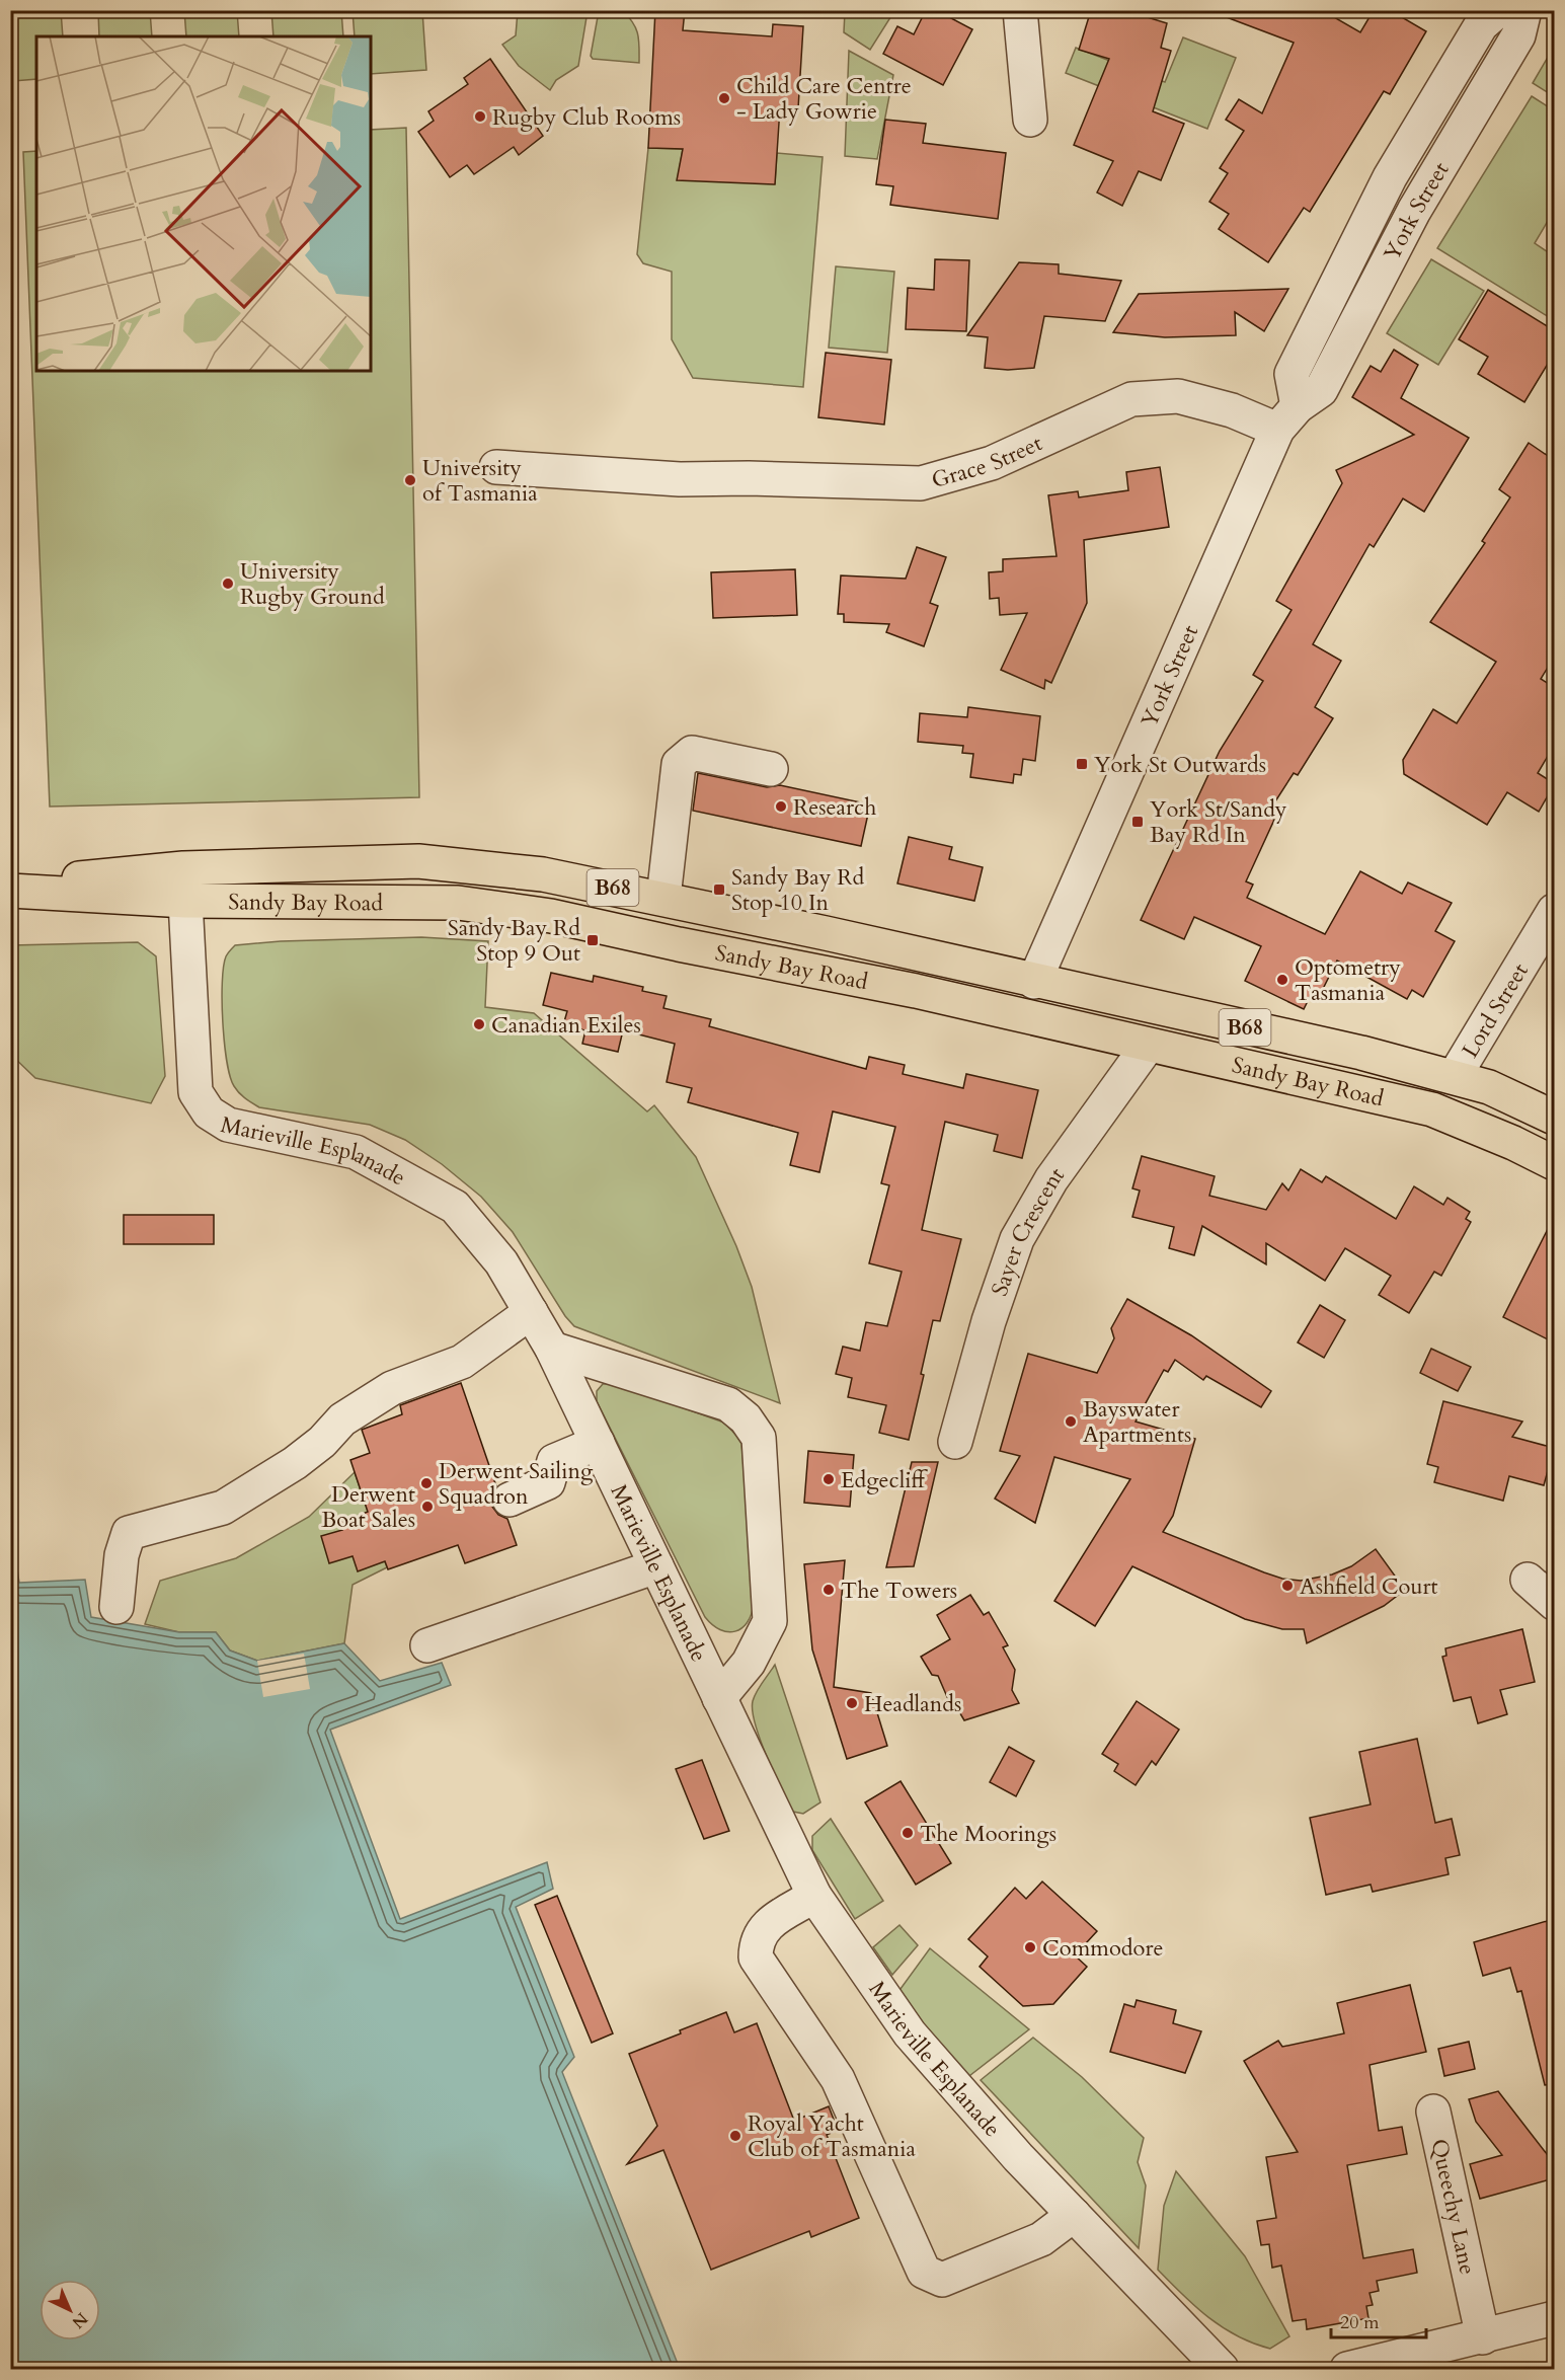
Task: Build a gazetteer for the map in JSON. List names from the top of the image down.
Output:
{
  "streets": {
    "main road": ["B68", "Sandy Bay Road"],
    "street": [
      "York Street",
      "Grace Street",
      "Lord Street",
      "Marieville Esplanade",
      "Sayer Crescent",
      "Queechy Lane"
    ]
  },
  "crossings": [
    ["York Street", "Grace Street"],
    ["York Street", "Sandy Bay Road"],
    ["Sandy Bay Road", "Lord Street"],
    ["Sandy Bay Road", "Marieville Esplanade"],
    ["Sandy Bay Road", "Sayer Crescent"]
  ],
  "places": {
    "other": [
      "Child Care Centre - Lady Gowrie",
      "Rugby Club Rooms",
      "University of Tasmania",
      "University Rugby Ground",
      "Research",
      "Optometry Tasmania",
      "Canadian Exiles",
      "Bayswater Apartments",
      "Edgecliff",
      "Derwent Sailing Squadron",
      "Derwent Boat Sales",
      "Ashfield Court",
      "The Towers",
      "Headlands",
      "The Moorings",
      "Commodore",
      "Royal Yacht Club of Tasmania"
    ],
    "transit": [
      "York St Outwards",
      "York St/Sandy Bay Rd In",
      "Sandy Bay Rd Stop 10 In",
      "Sandy Bay Rd Stop 9 Out"
    ]
  },
  "scale_bar": "20 m",
  "north": "bottom right"
}
